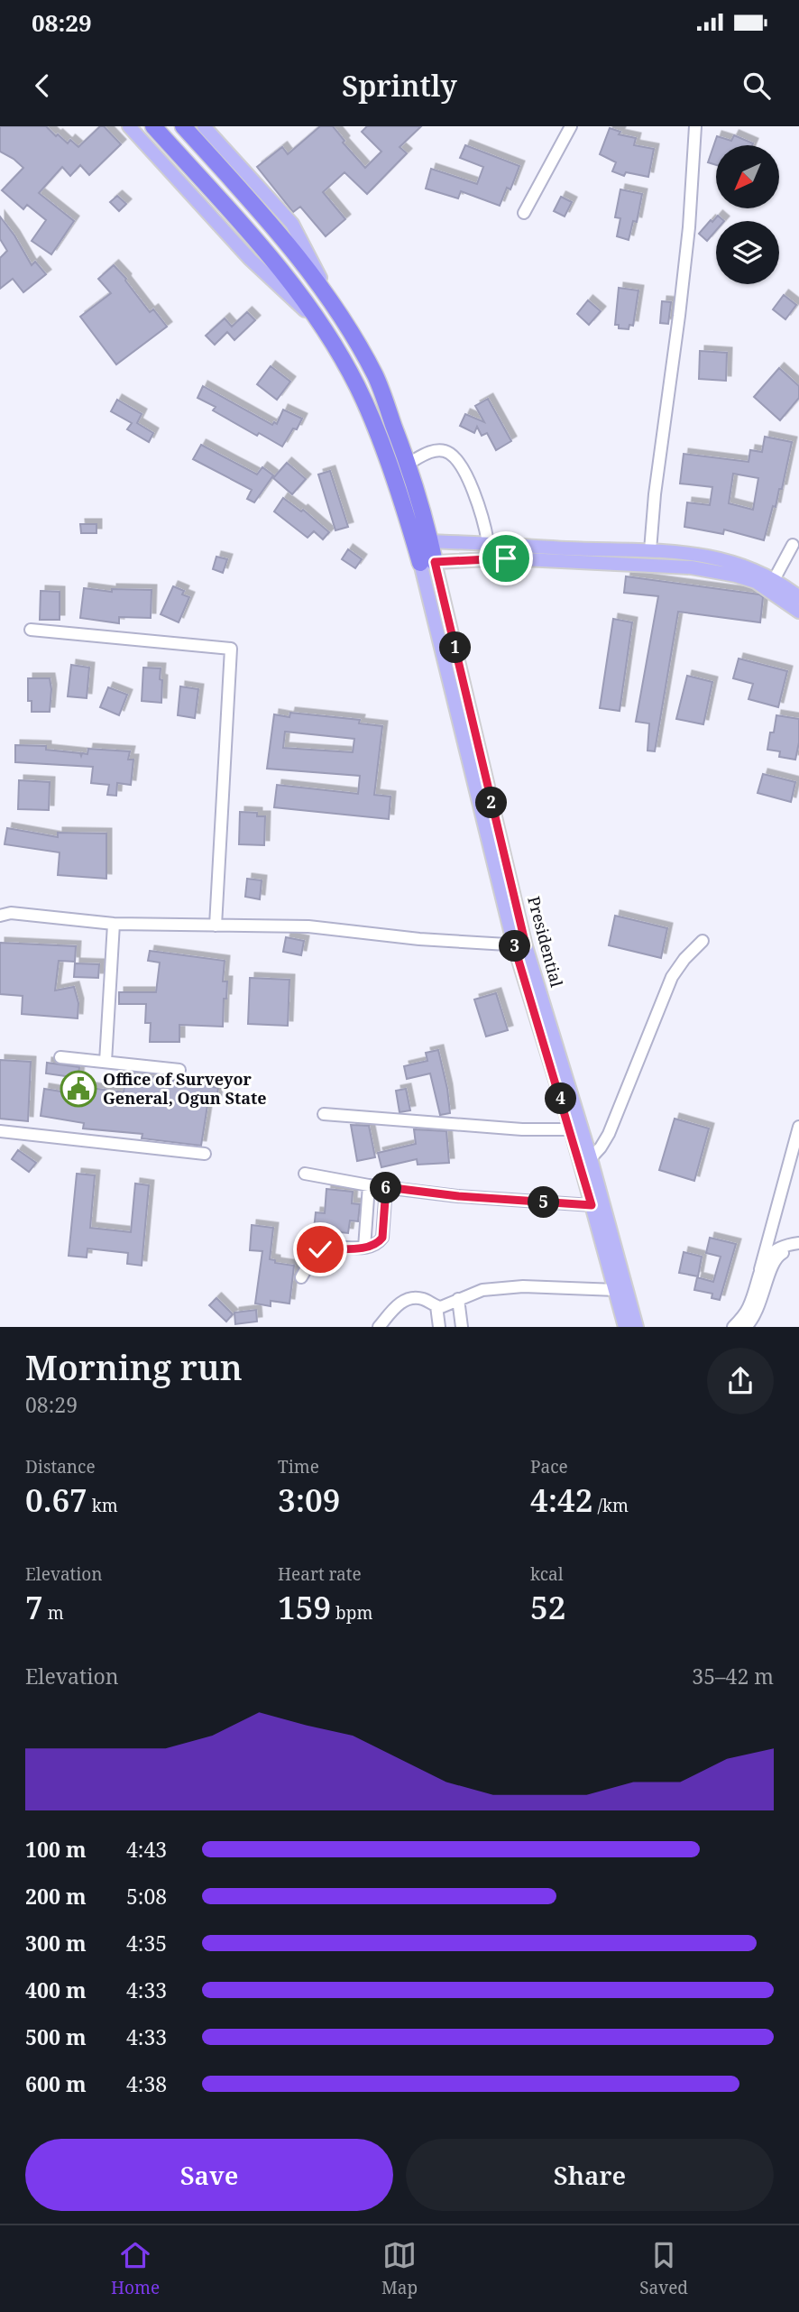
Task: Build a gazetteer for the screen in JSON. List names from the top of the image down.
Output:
{
  "streets": {
    "main road": ["Presidential"]
  },
  "places": {
    "public building": ["Office of Surveyor General, Ogun State"]
  },
  "north": "bottom left",
  "page": {
    "status": "08:29",
    "header": "Sprintly",
    "pins": [
      "1",
      "2",
      "3",
      "4",
      "6",
      "5"
    ],
    "heading": ["Morning run", "08:29"],
    "stats": [
      ["Distance", "0.67 km"],
      ["Time", "3:09"],
      ["Pace", "4:42 /km"],
      ["Elevation", "7 m"],
      ["Heart rate", "159 bpm"],
      ["kcal", "52"]
    ],
    "chart": ["Elevation", "35–42 m"],
    "list": [
      {
        "name": "100 m",
        "note": "4:43"
      },
      {
        "name": "200 m",
        "note": "5:08"
      },
      {
        "name": "300 m",
        "note": "4:35"
      },
      {
        "name": "400 m",
        "note": "4:33"
      },
      {
        "name": "500 m",
        "note": "4:33"
      },
      {
        "name": "600 m",
        "note": "4:38"
      }
    ],
    "buttons": ["Save", "Share"],
    "tabs": ["Home", "Map", "Saved"]
  }
}
